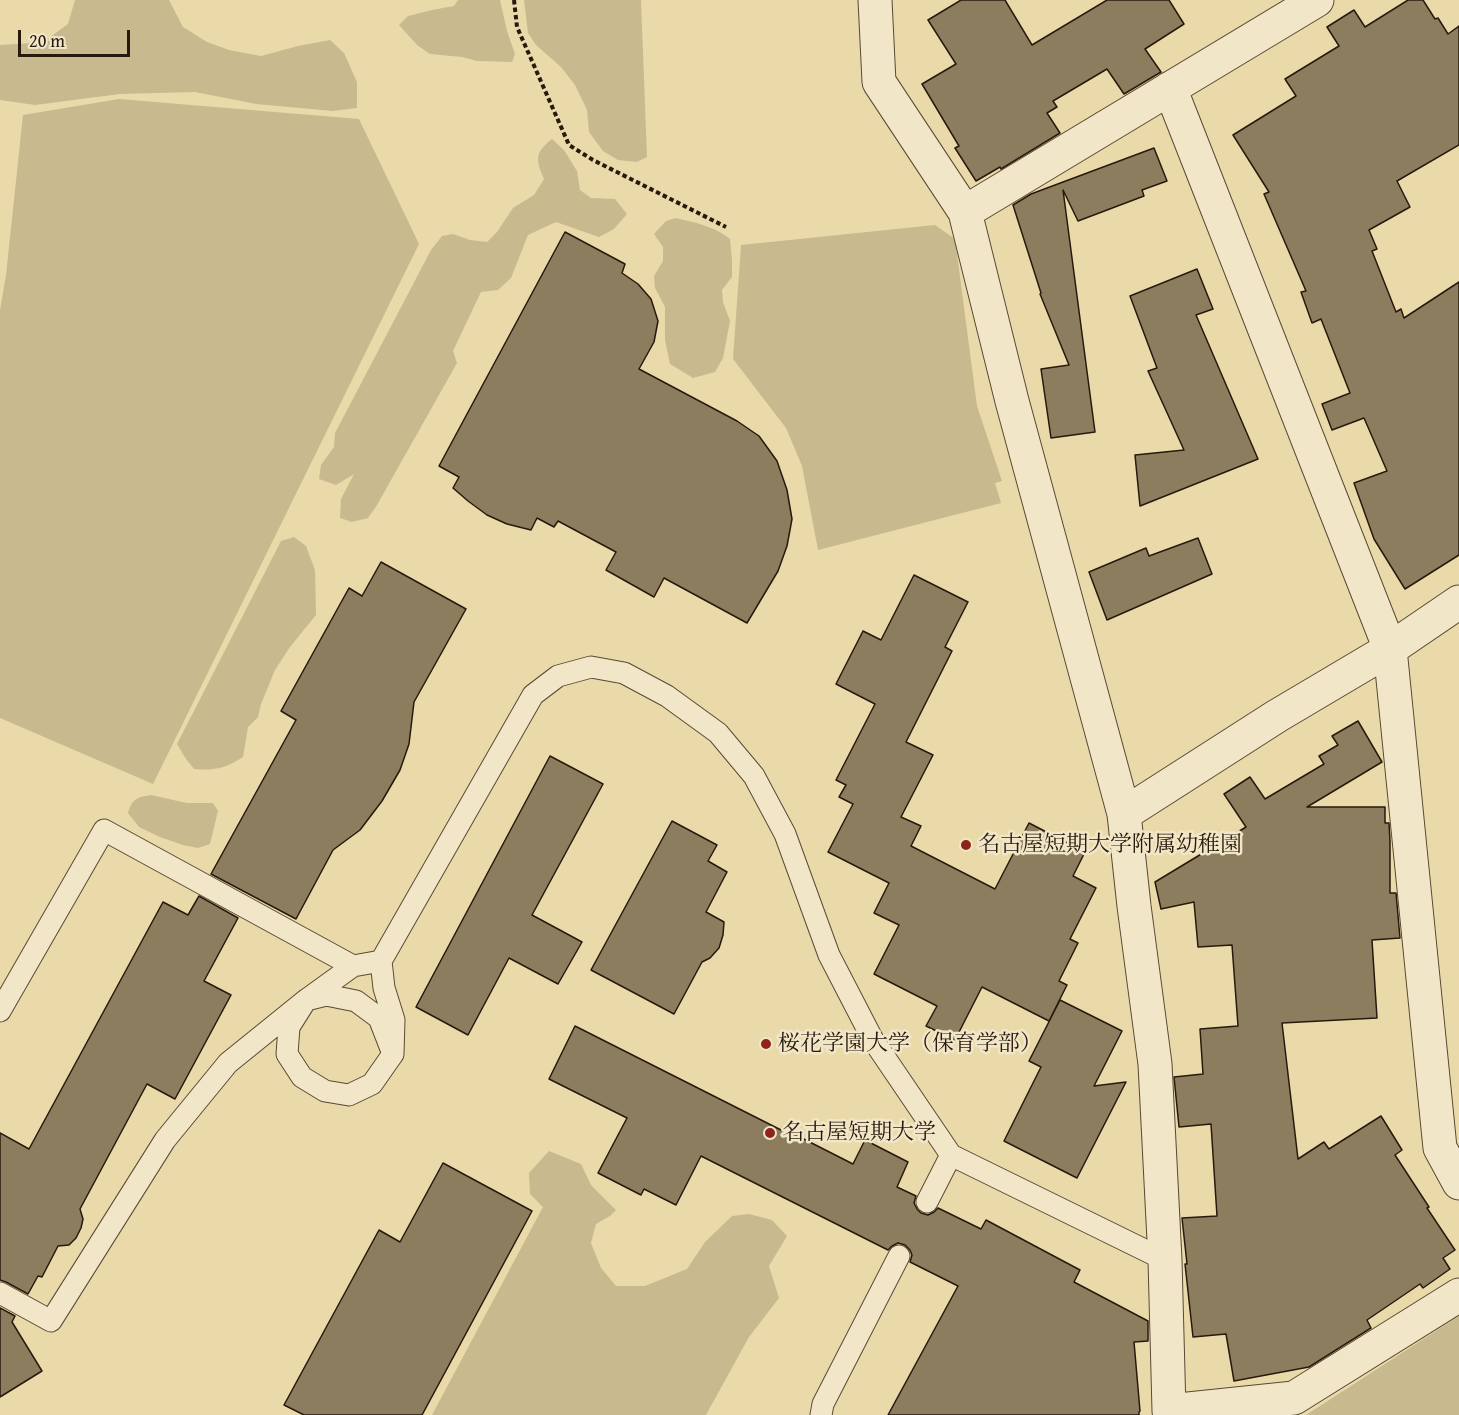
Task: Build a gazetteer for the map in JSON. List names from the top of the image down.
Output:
{
  "places": ["名古屋短期大学附属幼稚園", "桜花学園大学（保育学部）", "名古屋短期大学"],
  "scale_bar": "20 m"
}
